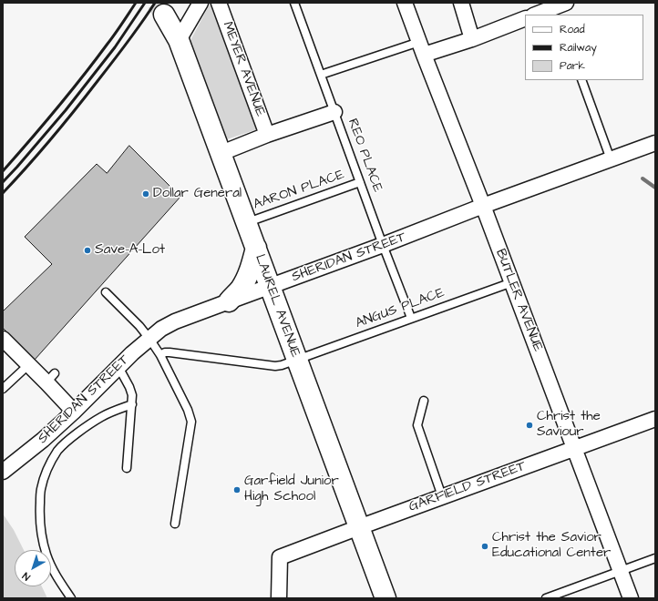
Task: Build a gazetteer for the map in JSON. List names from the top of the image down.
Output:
{
  "streets": {
    "street": [
      "MEYER AVENUE",
      "SHERIDAN STREET",
      "BUTLER AVENUE",
      "LAUREL AVENUE",
      "GARFIELD STREET"
    ],
    "lane": ["REO PLACE", "AARON PLACE", "ANGUS PLACE"]
  },
  "crossings": [
    ["REO PLACE", "AARON PLACE"],
    ["REO PLACE", "SHERIDAN STREET"],
    ["REO PLACE", "ANGUS PLACE"],
    ["AARON PLACE", "LAUREL AVENUE"],
    ["SHERIDAN STREET", "BUTLER AVENUE"],
    ["SHERIDAN STREET", "LAUREL AVENUE"],
    ["BUTLER AVENUE", "ANGUS PLACE"],
    ["BUTLER AVENUE", "GARFIELD STREET"],
    ["LAUREL AVENUE", "ANGUS PLACE"],
    ["LAUREL AVENUE", "GARFIELD STREET"]
  ],
  "places": [
    "Dollar General",
    "Save-A-Lot",
    "Christ the Saviour",
    "Garfield Junior High School",
    "Christ the Savior Educational Center"
  ],
  "legend": ["Road", "Railway", "Park"],
  "north": "bottom left"
}
